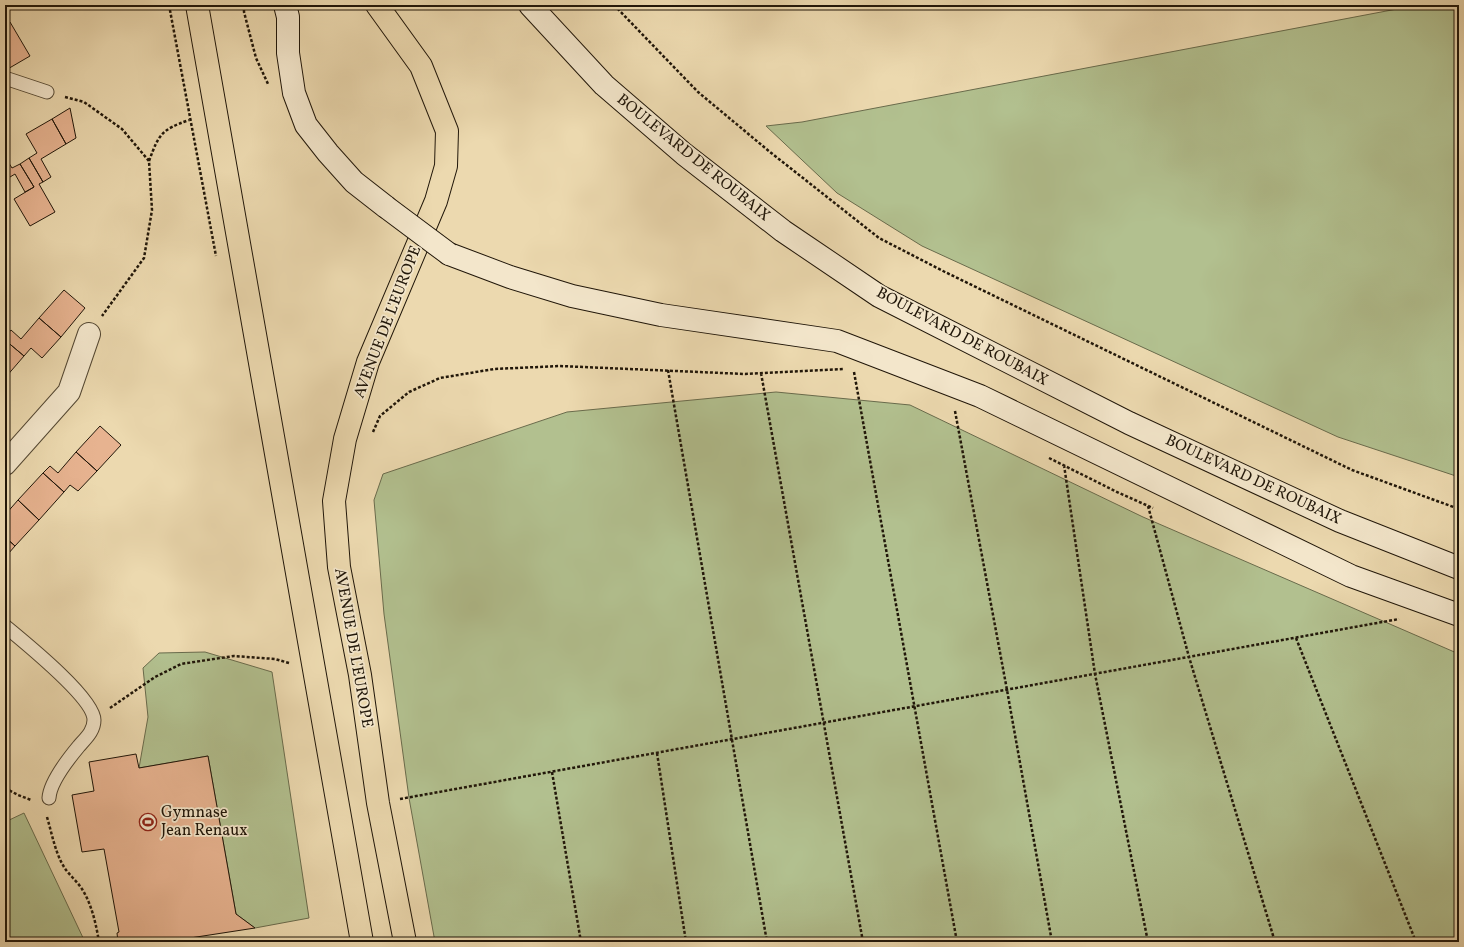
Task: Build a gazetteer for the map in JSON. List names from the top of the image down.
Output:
{
  "streets": {
    "main road": ["BOULEVARD DE ROUBAIX", "AVENUE DE L'EUROPE"]
  },
  "places": {
    "sports": ["Gymnase Jean Renaux"]
  }
}
